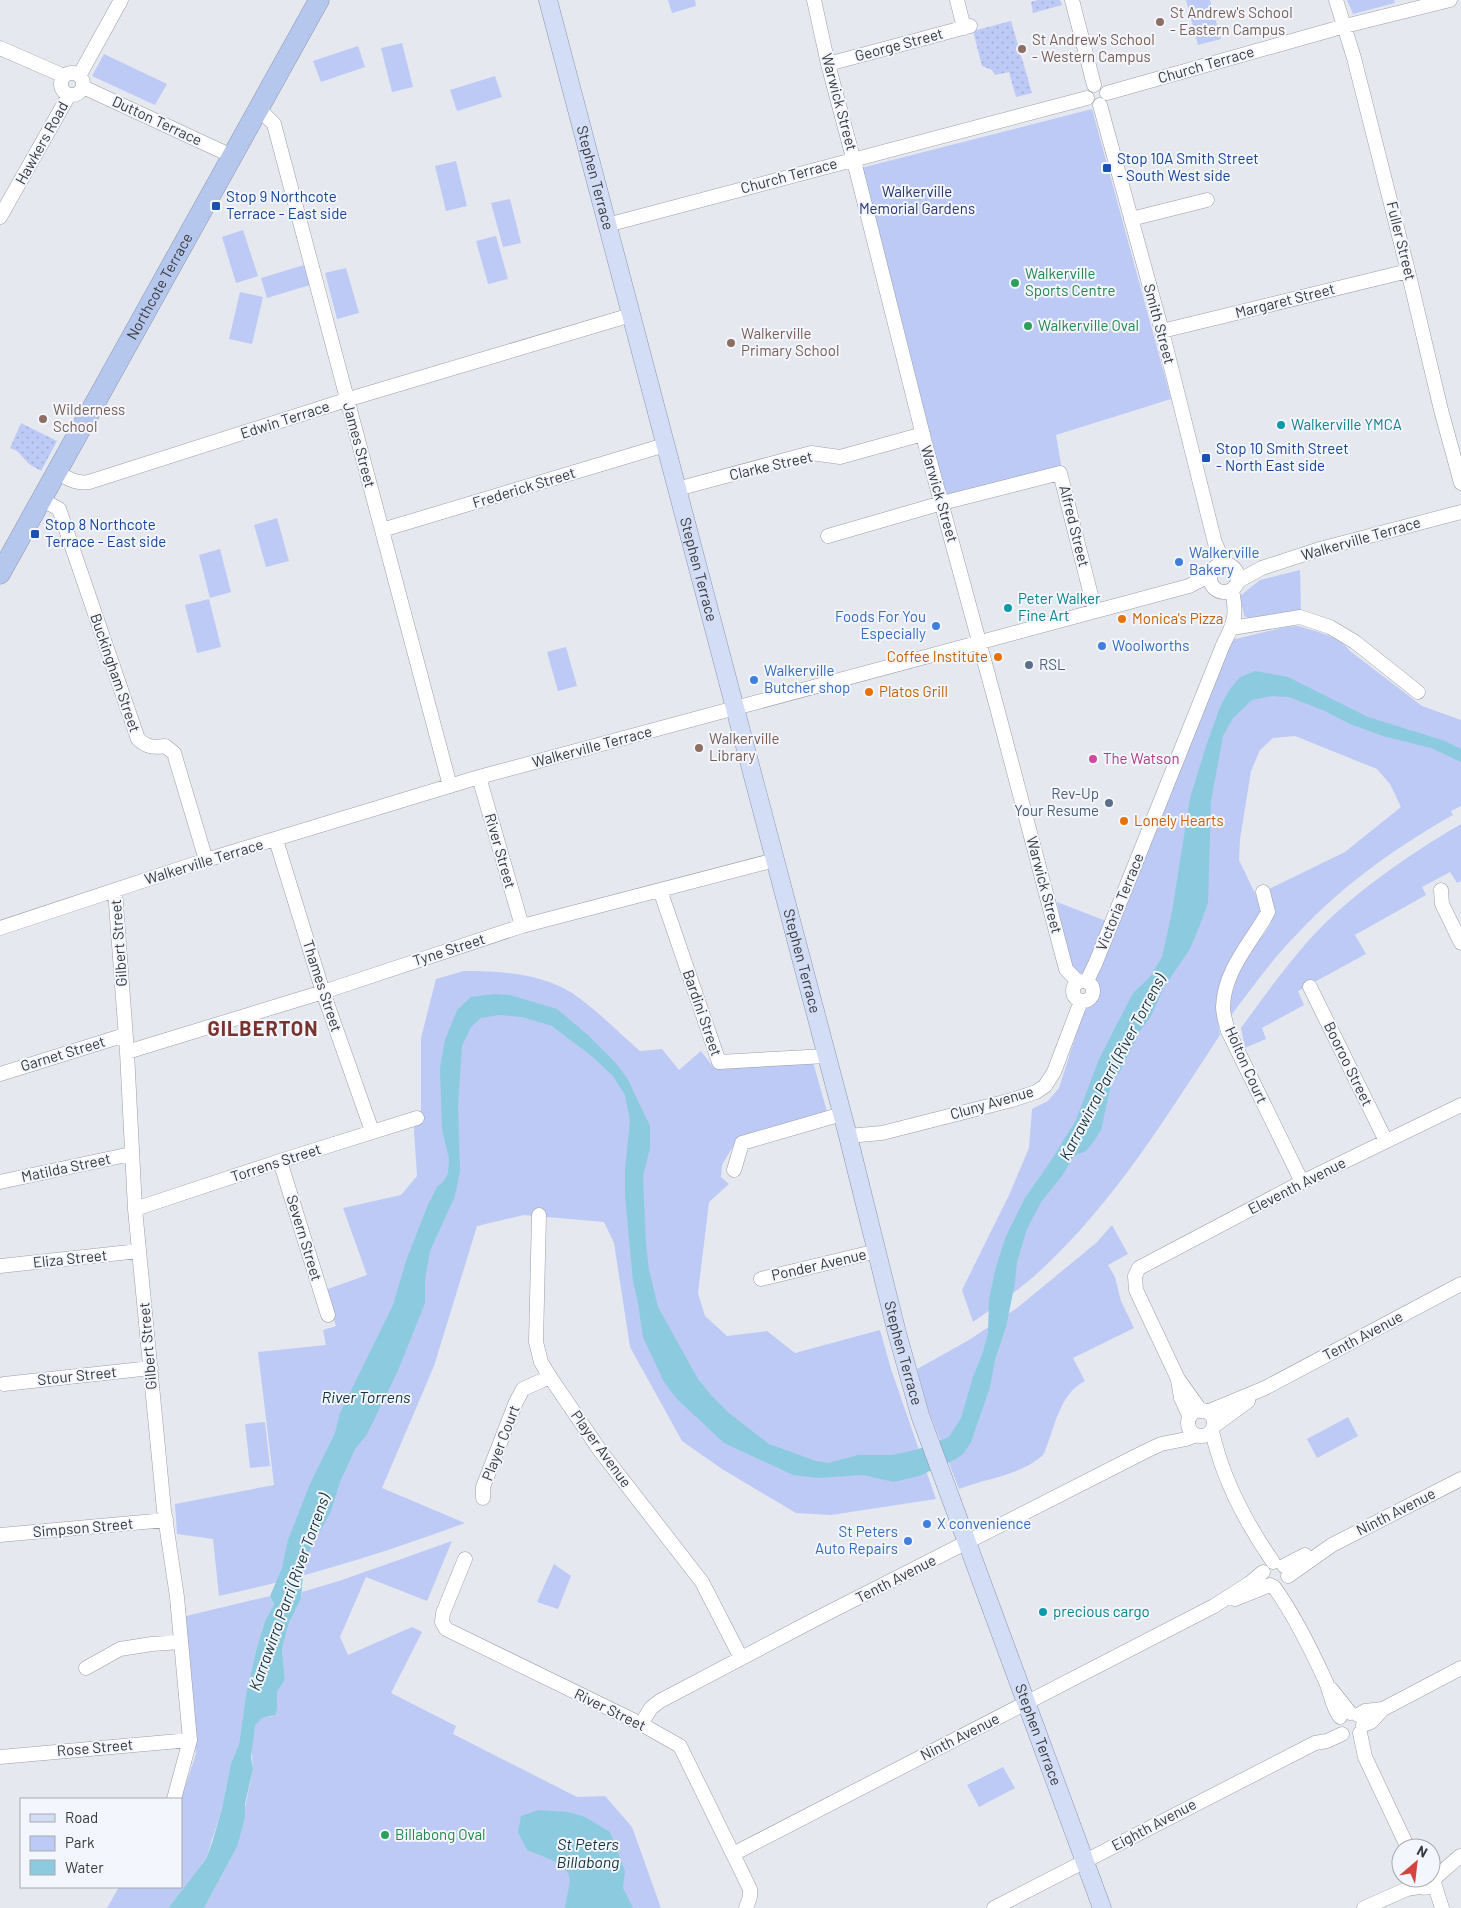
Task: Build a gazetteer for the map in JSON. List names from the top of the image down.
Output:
{
  "streets": {
    "highway": ["Northcote Terrace"],
    "main road": ["Stephen Terrace"],
    "street": [
      "George Street",
      "Church Terrace",
      "Warwick Street",
      "Dutton Terrace",
      "Hawkers Road",
      "Fuller Street",
      "Margaret Street",
      "Smith Street",
      "Edwin Terrace",
      "James Street",
      "Clarke Street",
      "Frederick Street",
      "Alfred Street",
      "Walkerville Terrace",
      "Buckingham Street",
      "River Street",
      "Victoria Terrace",
      "Gilbert Street",
      "Tyne Street",
      "Thames Street",
      "Bardini Street",
      "Garnet Street",
      "Booroo Street",
      "Holton Court",
      "Cluny Avenue",
      "Torrens Street",
      "Matilda Street",
      "Eleventh Avenue",
      "Severn Street",
      "Eliza Street",
      "Ponder Avenue",
      "Tenth Avenue",
      "Stour Street",
      "Player Court",
      "Player Avenue",
      "Ninth Avenue",
      "Simpson Street",
      "Rose Street",
      "Eighth Avenue"
    ]
  },
  "crossings": [
    ["George Street", "Warwick Street"],
    ["Church Terrace", "Warwick Street"],
    ["Church Terrace", "Stephen Terrace"],
    ["Church Terrace", "Fuller Street"],
    ["Church Terrace", "Smith Street"],
    ["Warwick Street", "Clarke Street"],
    ["Warwick Street", "Alfred Street"],
    ["Warwick Street", "Walkerville Terrace"],
    ["Warwick Street", "Victoria Terrace"],
    ["Dutton Terrace", "Hawkers Road"],
    ["Dutton Terrace", "Northcote Terrace"],
    ["Stephen Terrace", "Edwin Terrace"],
    ["Stephen Terrace", "Clarke Street"],
    ["Stephen Terrace", "Frederick Street"],
    ["Stephen Terrace", "Walkerville Terrace"],
    ["Stephen Terrace", "Tyne Street"],
    ["Stephen Terrace", "Bardini Street"],
    ["Stephen Terrace", "Cluny Avenue"],
    ["Stephen Terrace", "Ponder Avenue"],
    ["Stephen Terrace", "Tenth Avenue"],
    ["Stephen Terrace", "Ninth Avenue"],
    ["Stephen Terrace", "Eighth Avenue"],
    ["Fuller Street", "Margaret Street"],
    ["Northcote Terrace", "Edwin Terrace"],
    ["Northcote Terrace", "James Street"],
    ["Northcote Terrace", "Buckingham Street"],
    ["Margaret Street", "Smith Street"],
    ["Smith Street", "Walkerville Terrace"],
    ["Smith Street", "Victoria Terrace"],
    ["Edwin Terrace", "James Street"],
    ["James Street", "Frederick Street"],
    ["James Street", "Walkerville Terrace"],
    ["Alfred Street", "Walkerville Terrace"],
    ["Walkerville Terrace", "Buckingham Street"],
    ["Walkerville Terrace", "River Street"],
    ["Walkerville Terrace", "Victoria Terrace"],
    ["Walkerville Terrace", "Gilbert Street"],
    ["Walkerville Terrace", "Thames Street"],
    ["River Street", "Tyne Street"],
    ["River Street", "Tenth Avenue"],
    ["River Street", "Ninth Avenue"],
    ["Victoria Terrace", "Cluny Avenue"],
    ["Gilbert Street", "Tyne Street"],
    ["Gilbert Street", "Garnet Street"],
    ["Gilbert Street", "Torrens Street"],
    ["Gilbert Street", "Matilda Street"],
    ["Gilbert Street", "Eliza Street"],
    ["Gilbert Street", "Stour Street"],
    ["Gilbert Street", "Simpson Street"],
    ["Gilbert Street", "Rose Street"],
    ["Tyne Street", "Thames Street"],
    ["Tyne Street", "Bardini Street"],
    ["Thames Street", "Torrens Street"],
    ["Booroo Street", "Eleventh Avenue"],
    ["Holton Court", "Eleventh Avenue"],
    ["Torrens Street", "Severn Street"],
    ["Eleventh Avenue", "Tenth Avenue"],
    ["Tenth Avenue", "Player Avenue"],
    ["Player Court", "Player Avenue"]
  ],
  "districts": ["GILBERTON"],
  "water": ["Karrawirra Parri (River Torrens)", "River Torrens", "St Peters Billabong"],
  "parks": ["Walkerville Memorial Gardens"],
  "places": {
    "other": [
      "St Andrew's School - Eastern Campus",
      "St Andrew's School - Western Campus",
      "Walkerville Sports Centre",
      "Walkerville Oval",
      "Walkerville Primary School",
      "Wilderness School",
      "Walkerville YMCA",
      "Walkerville Bakery",
      "Peter Walker Fine Art",
      "Monica's Pizza",
      "Foods For You Especially",
      "Woolworths",
      "Coffee Institute",
      "RSL",
      "Walkerville Butcher shop",
      "Platos Grill",
      "Walkerville Library",
      "The Watson",
      "Rev-Up Your Resume",
      "Lonely Hearts",
      "X convenience",
      "St Peters Auto Repairs",
      "precious cargo",
      "Billabong Oval"
    ],
    "transit": [
      "Stop 10A Smith Street - South West side",
      "Stop 9 Northcote Terrace - East side",
      "Stop 10 Smith Street - North East side",
      "Stop 8 Northcote Terrace - East side"
    ]
  },
  "legend": ["Road", "Park", "Water"],
  "north": "top right"
}
